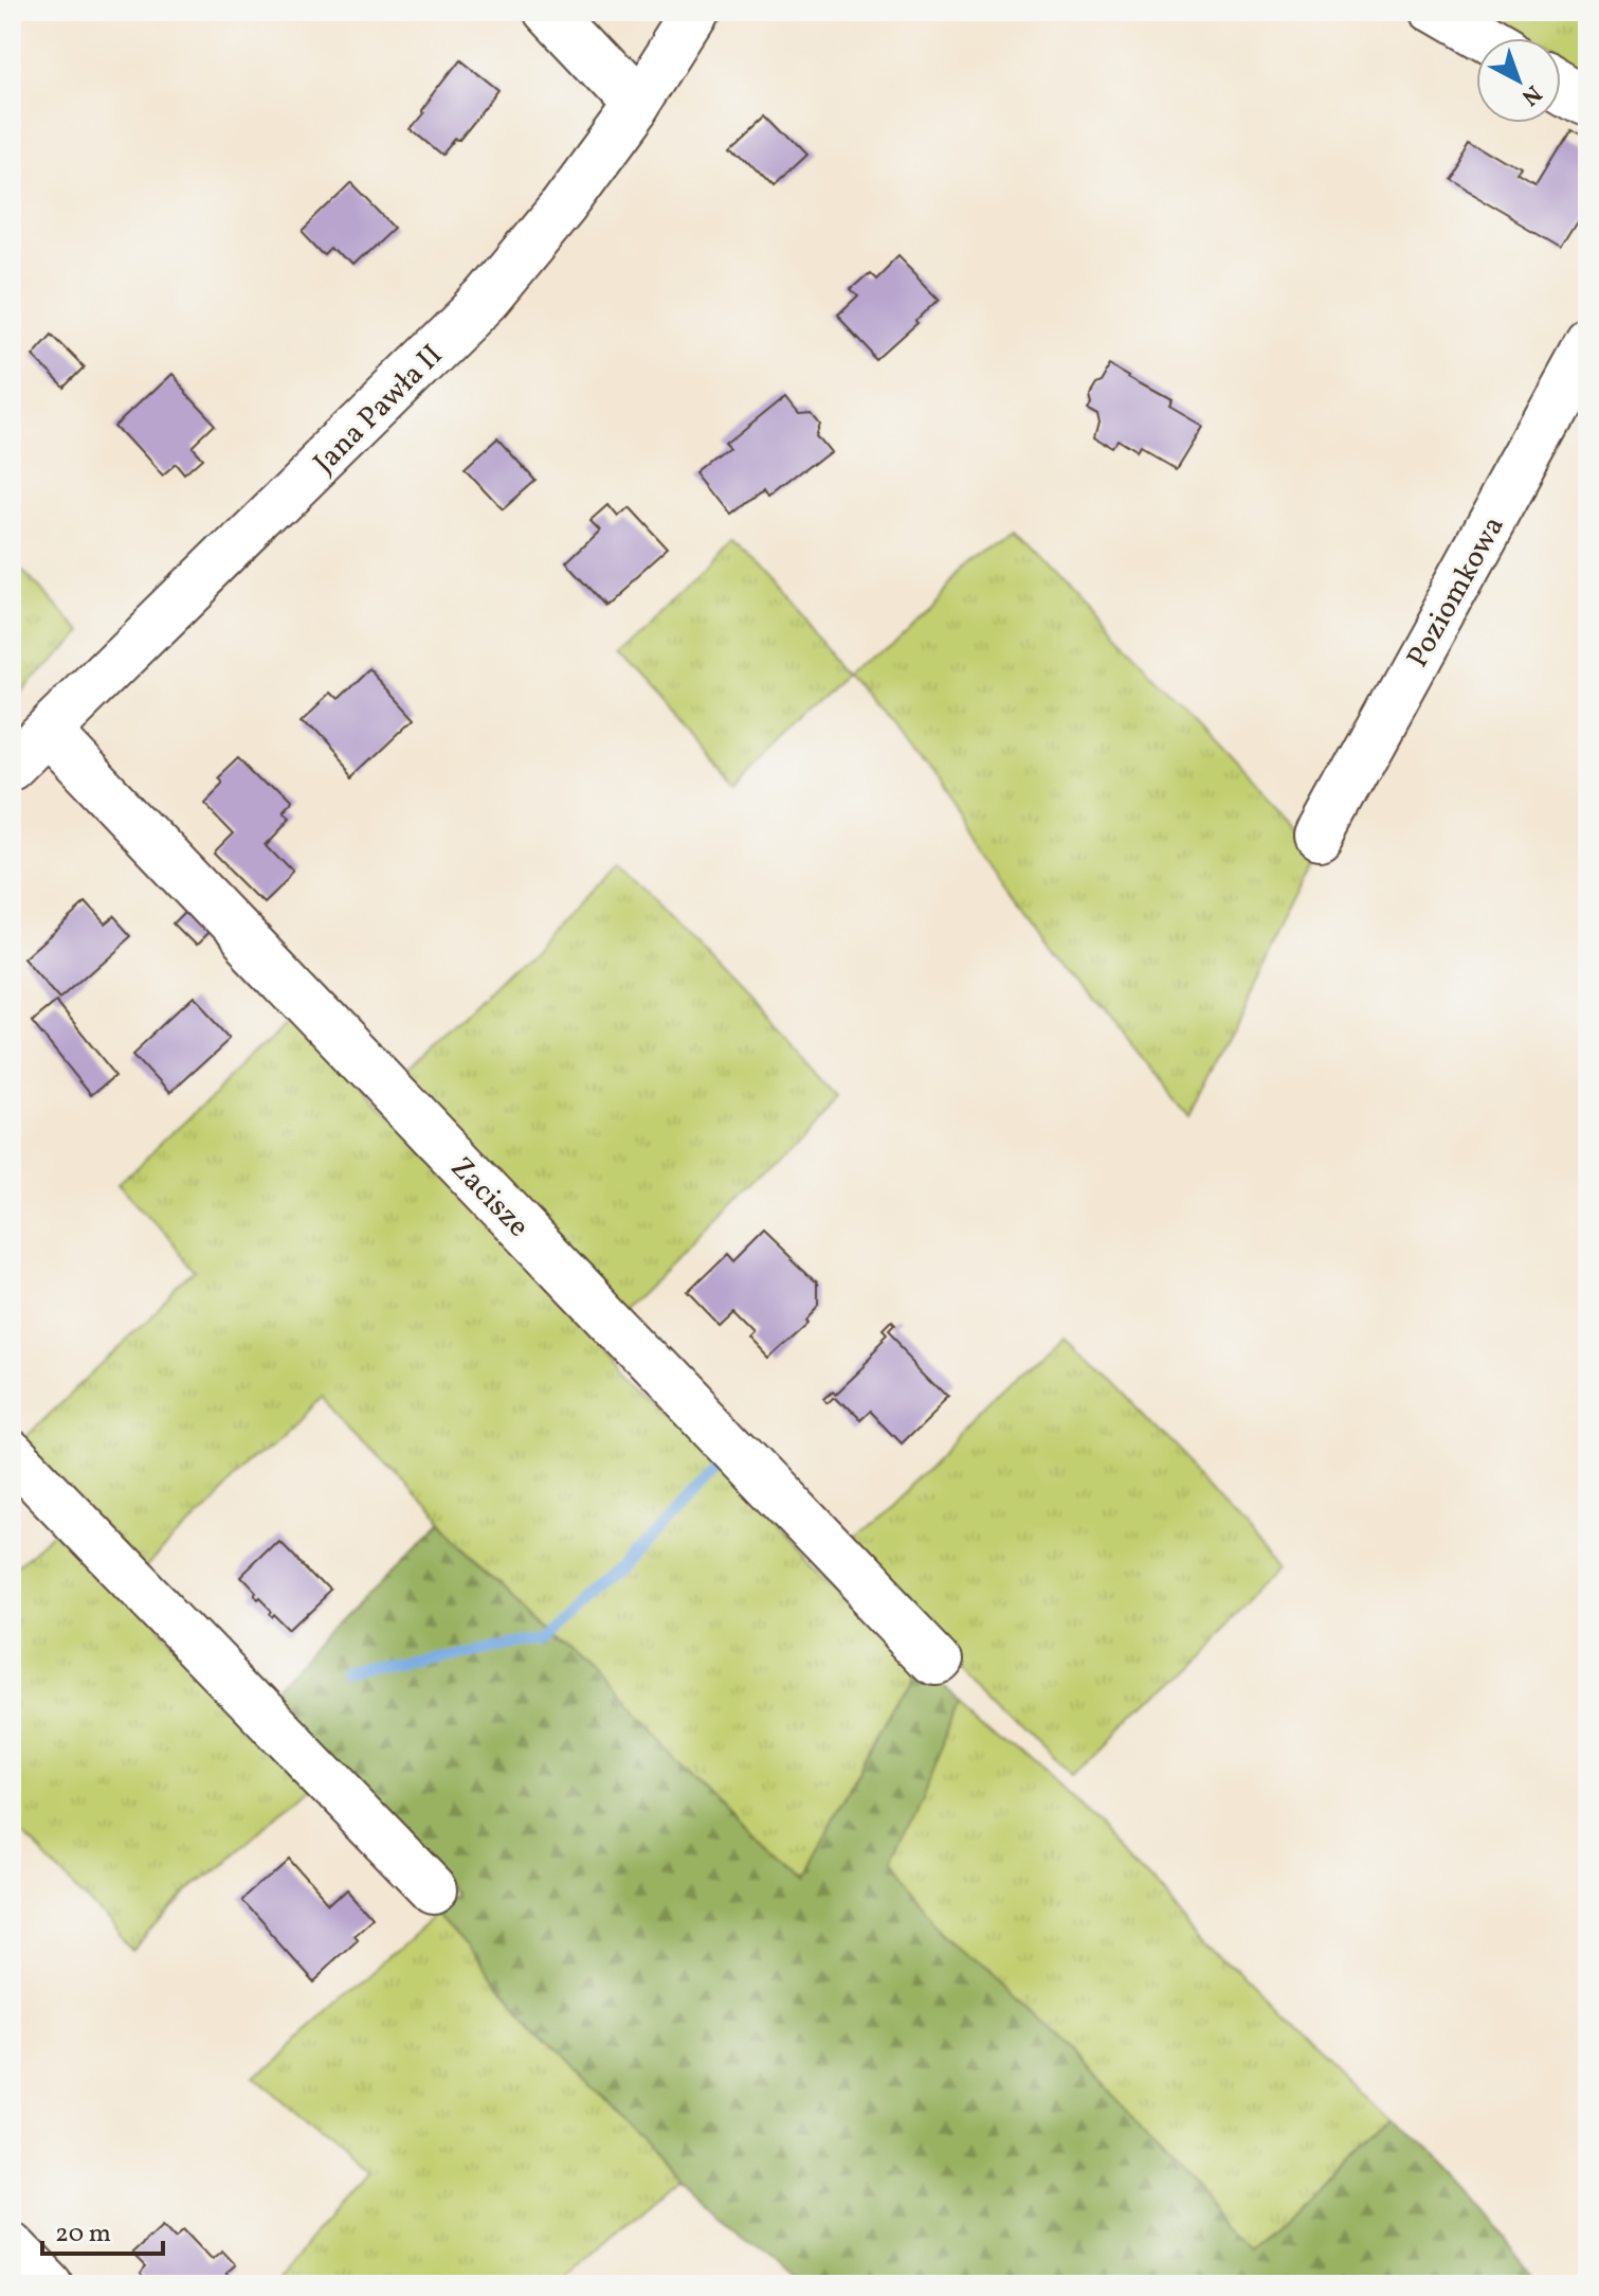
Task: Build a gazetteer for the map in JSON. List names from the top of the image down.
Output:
{
  "streets": {
    "street": ["Jana Pawła II", "Poziomkowa", "Zacisze"]
  },
  "crossings": [
    ["Jana Pawła II", "Zacisze"]
  ],
  "scale_bar": "20 m",
  "north": "bottom right"
}
